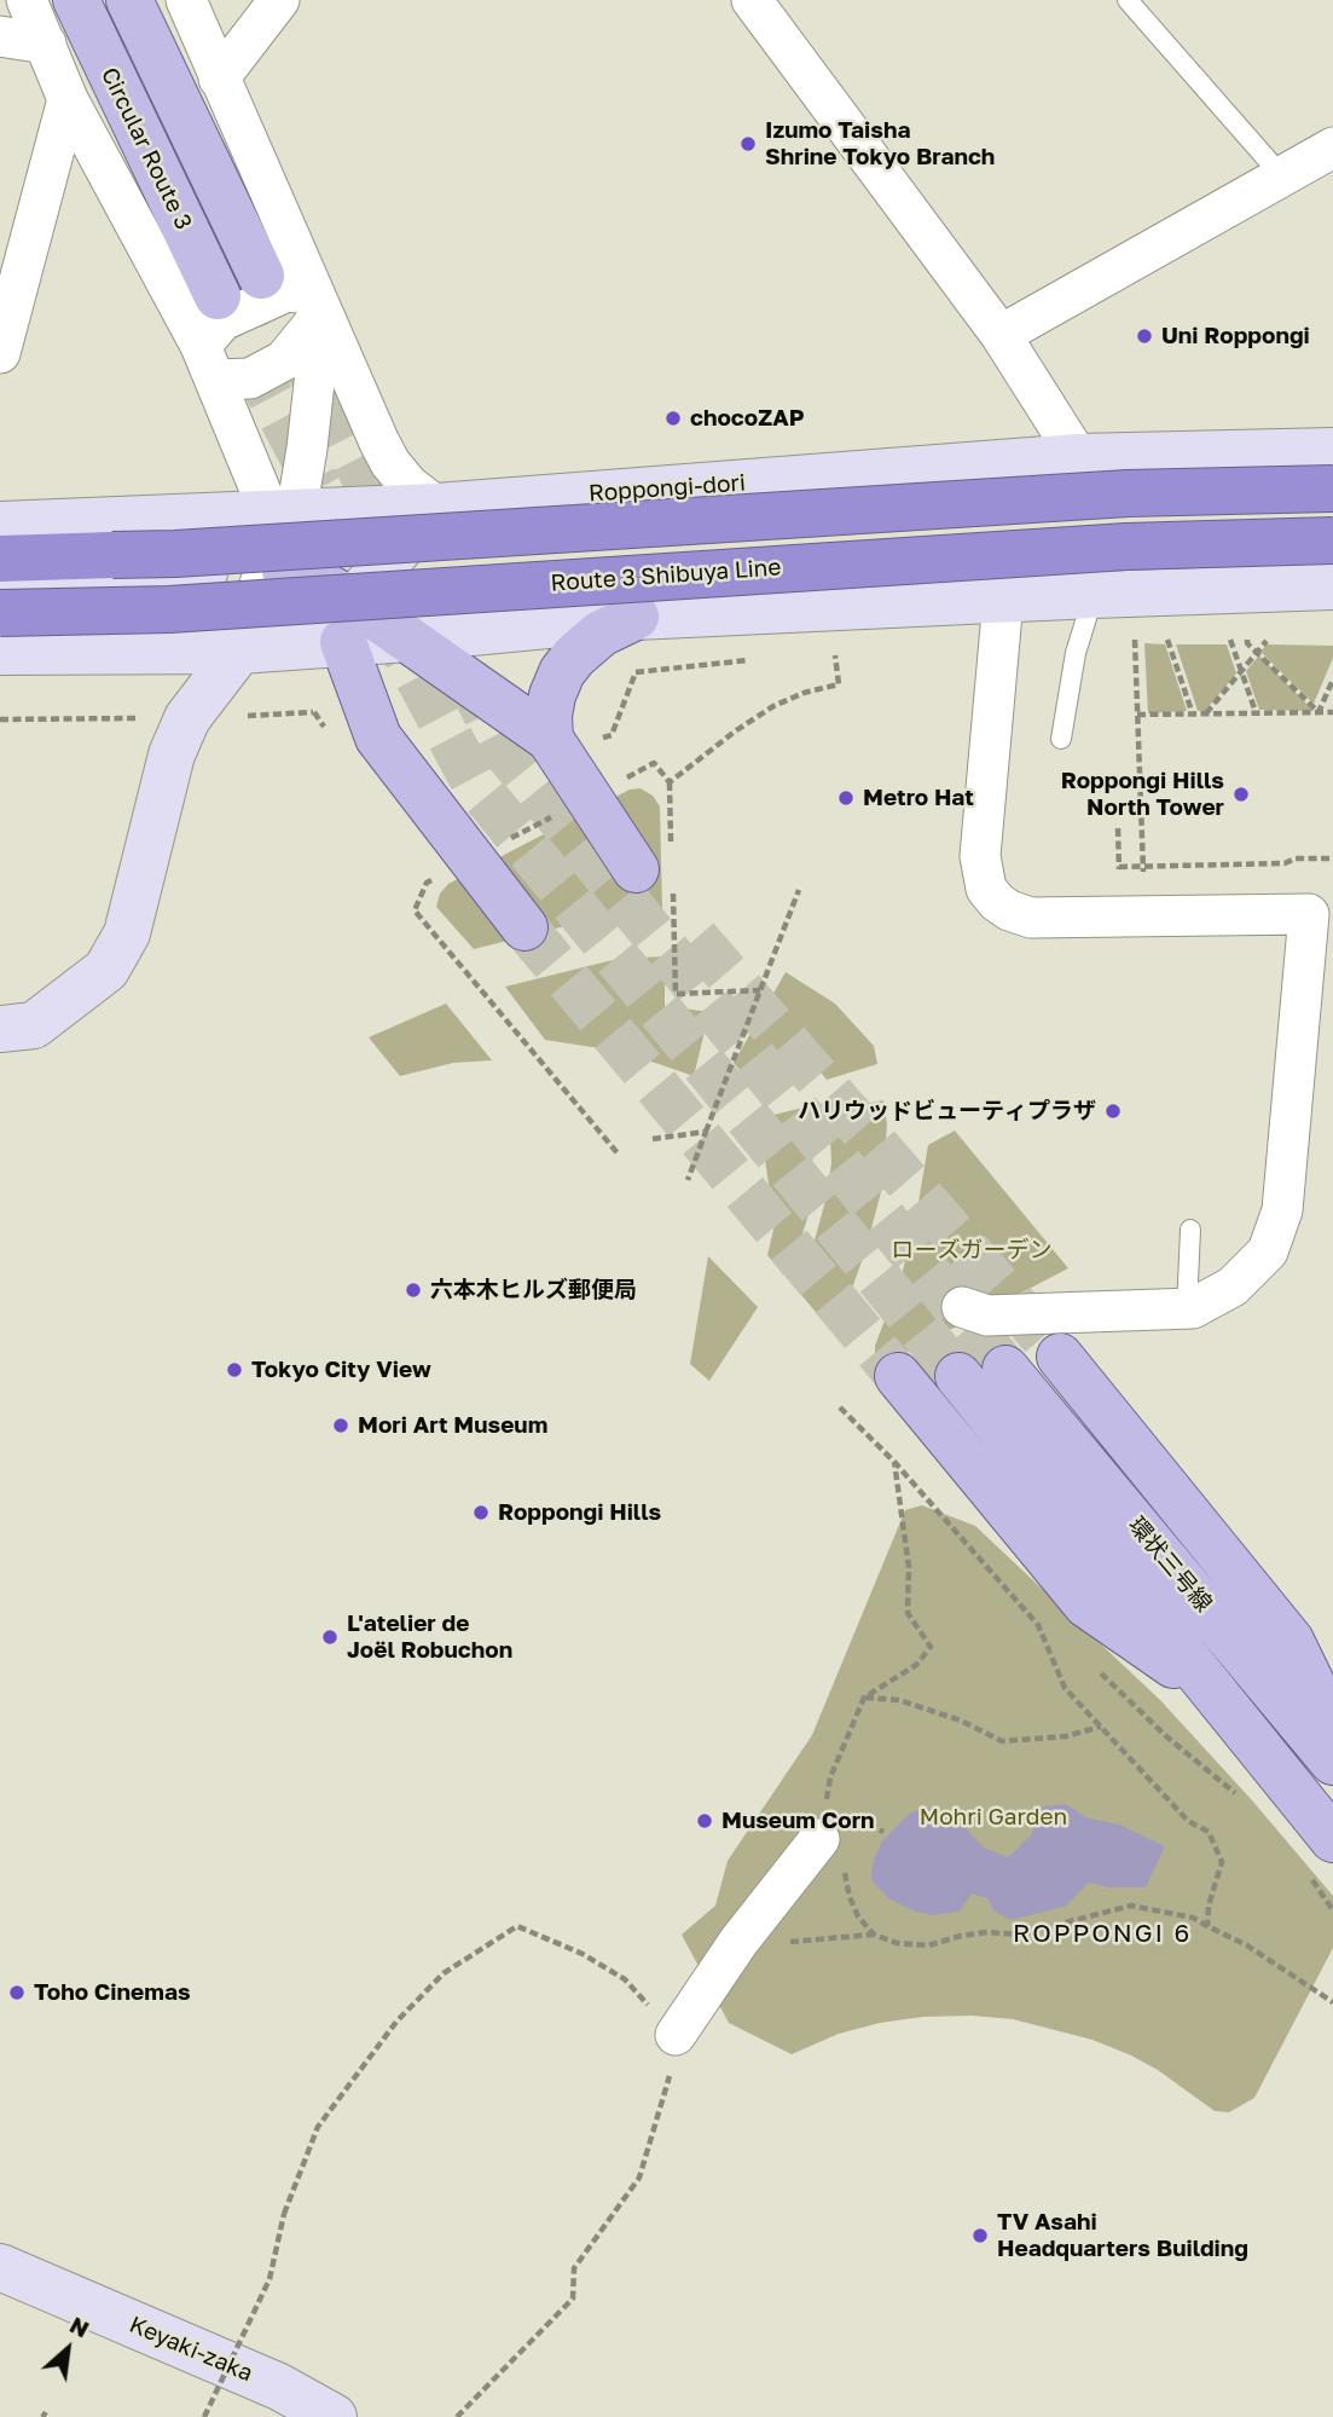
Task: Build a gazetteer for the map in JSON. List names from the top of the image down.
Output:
{
  "streets": {
    "highway": ["Route 3 Shibuya Line"],
    "main road": [
      "Circular Route 3",
      "Roppongi-dori",
      "環状三号線",
      "Keyaki-zaka"
    ]
  },
  "districts": ["ROPPONGI 6"],
  "parks": ["ローズガーデン", "Mohri Garden"],
  "places": [
    "Izumo Taisha Shrine Tokyo Branch",
    "Uni Roppongi",
    "chocoZAP",
    "Roppongi Hills North Tower",
    "Metro Hat",
    "ハリウッドビューティプラザ",
    "六本木ヒルズ郵便局",
    "Tokyo City View",
    "Mori Art Museum",
    "Roppongi Hills",
    "L'atelier de Joël Robuchon",
    "Museum Corn",
    "Toho Cinemas",
    "TV Asahi Headquarters Building"
  ],
  "north": "top right"
}
